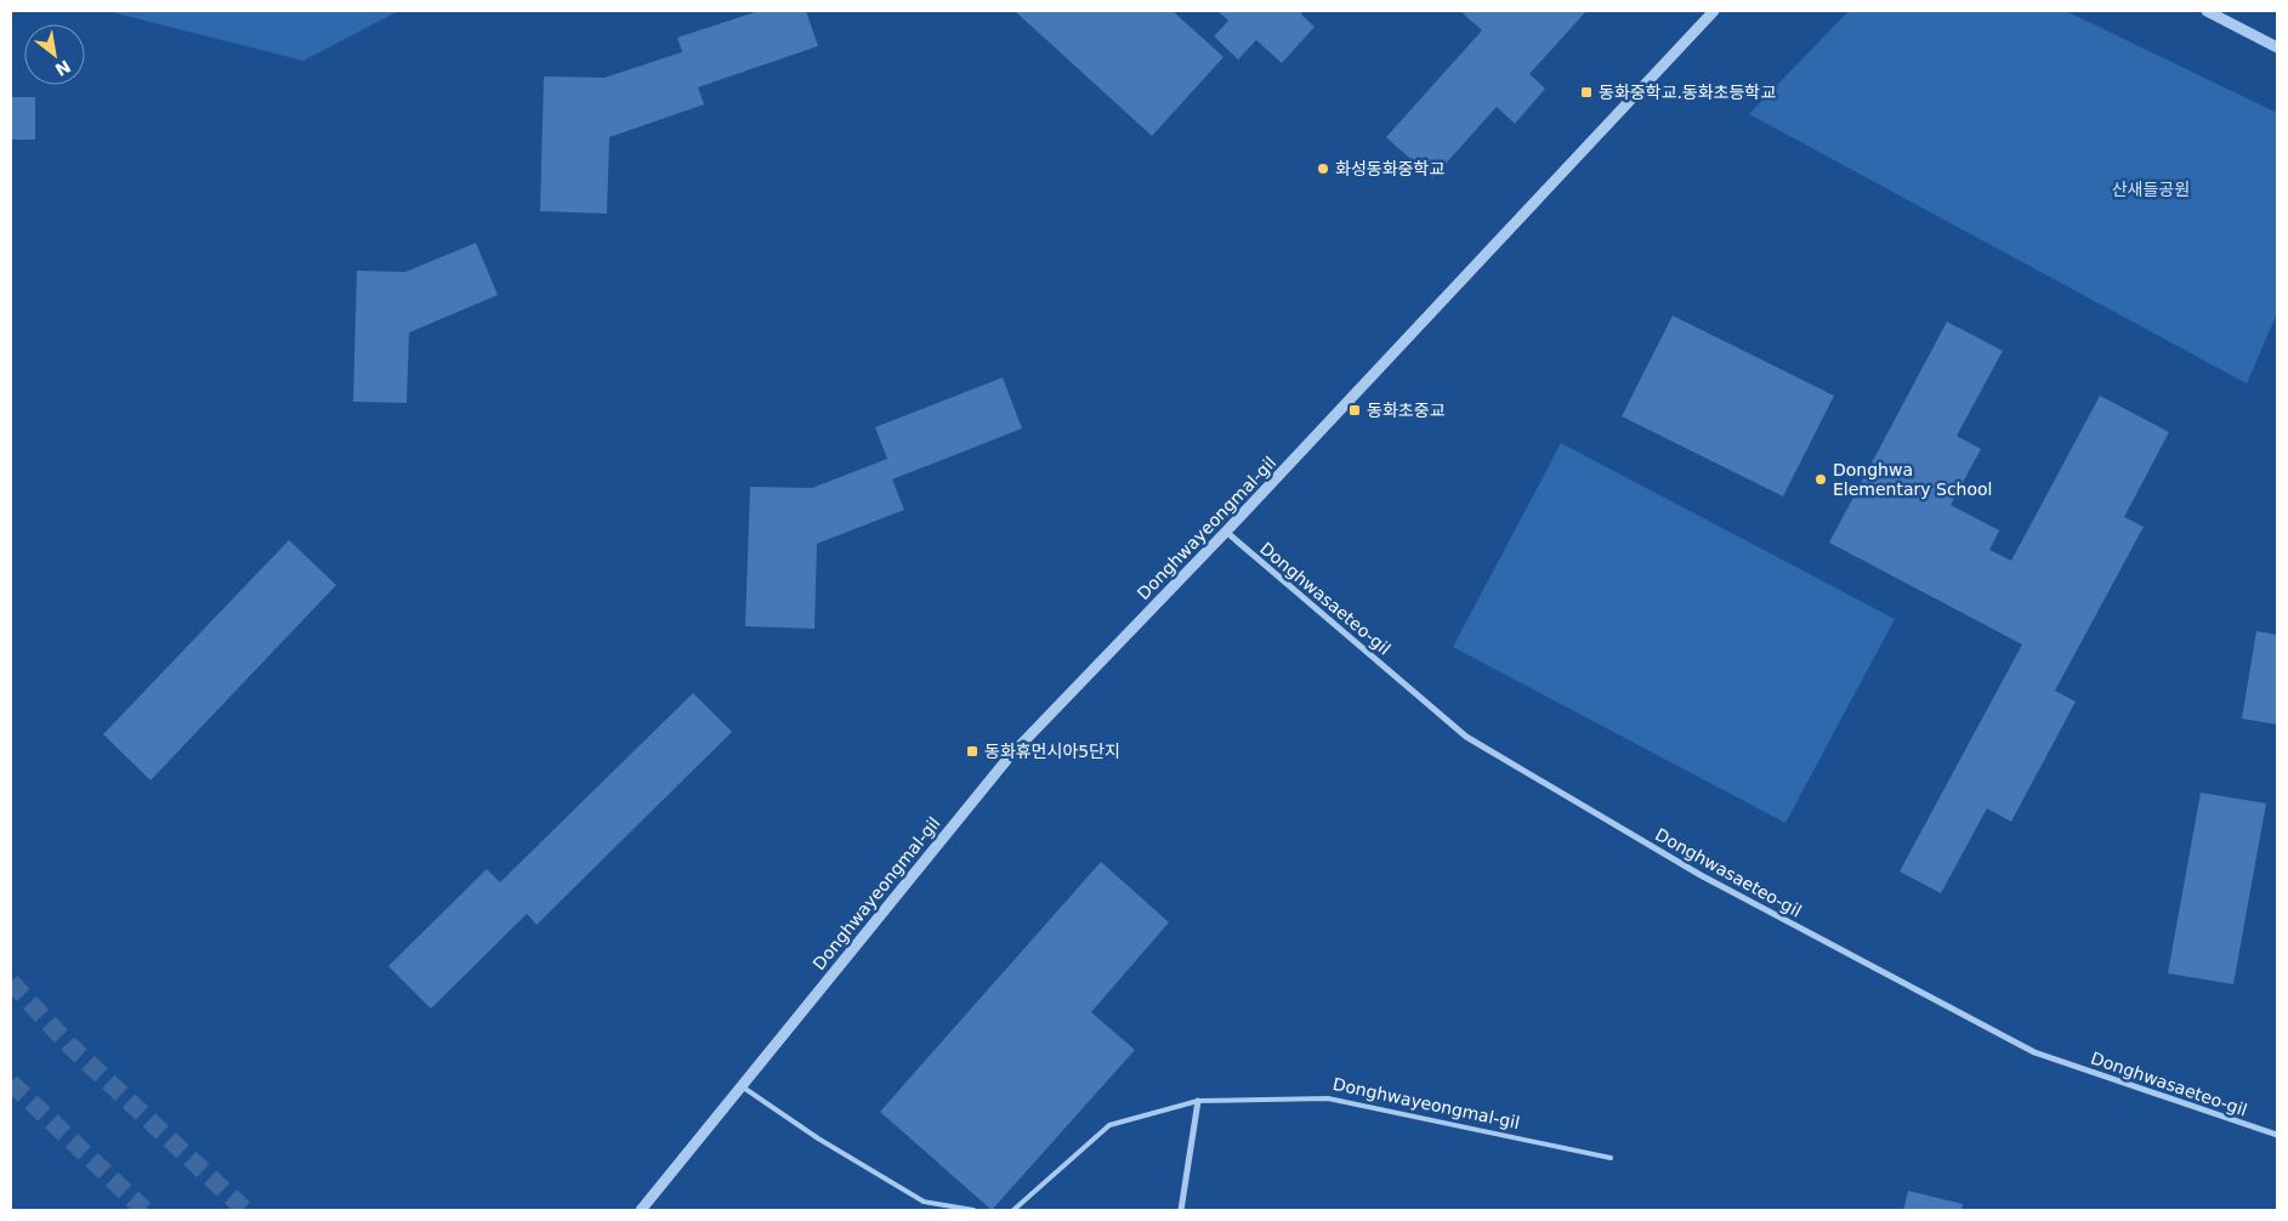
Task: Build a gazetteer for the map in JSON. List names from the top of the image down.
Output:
{
  "streets": {
    "street": ["Donghwayeongmal-gil", "Donghwasaeteo-gil"]
  },
  "crossings": [
    ["Donghwayeongmal-gil", "Donghwasaeteo-gil"]
  ],
  "parks": ["산새들공원"],
  "places": {
    "transit": ["동화중학교.동화초등학교", "동화초중교", "동화휴먼시아5단지"],
    "other": ["화성동화중학교", "Donghwa Elementary School"]
  },
  "north": "bottom right"
}
